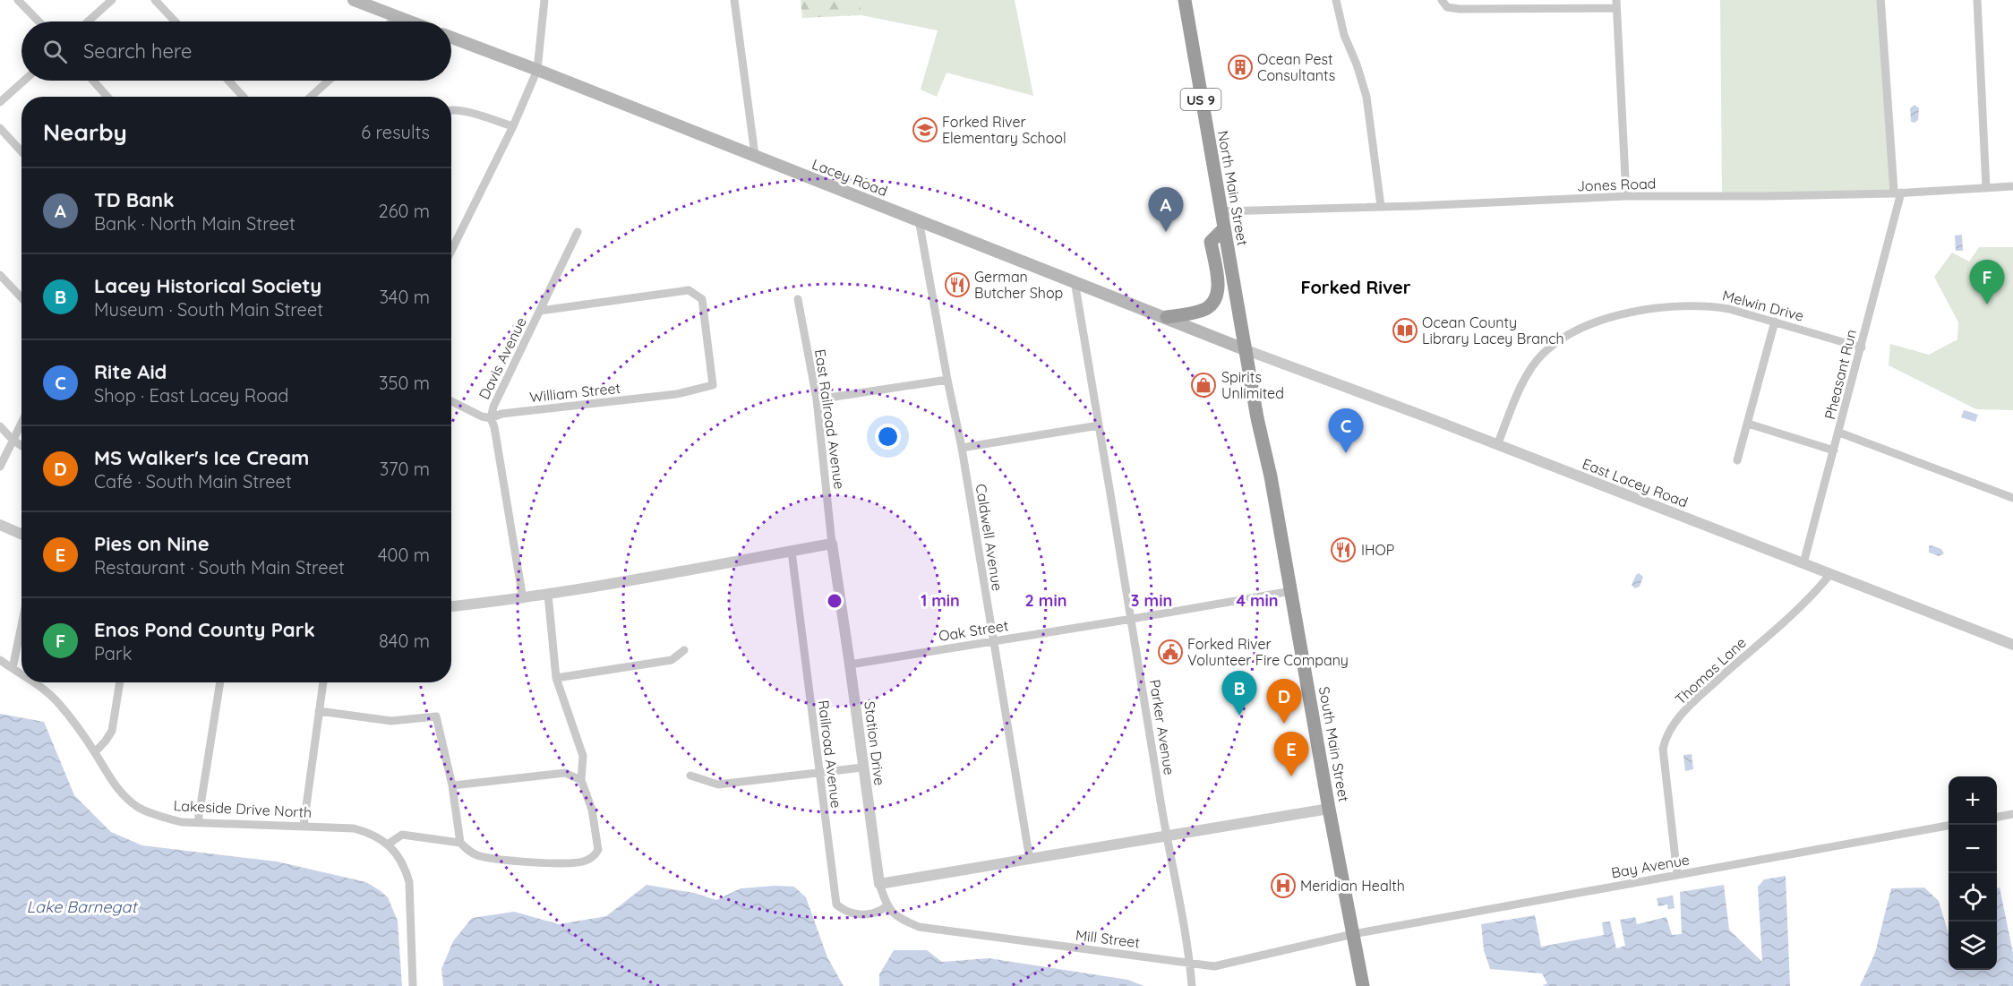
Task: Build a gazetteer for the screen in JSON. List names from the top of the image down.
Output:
{
  "streets": {
    "highway": ["US 9", "North Main Street", "South Main Street"],
    "main road": ["Lacey Road"],
    "street": [
      "Jones Road",
      "Melwin Drive",
      "Davis Avenue",
      "Pheasant Run",
      "William Street",
      "East Railroad Avenue",
      "East Lacey Road",
      "Caldwell Avenue",
      "Oak Street",
      "Thomas Lane",
      "Parker Avenue",
      "Station Drive",
      "Railroad Avenue",
      "Lakeside Drive North",
      "Bay Avenue",
      "Mill Street"
    ]
  },
  "crossings": [
    ["Lacey Road", "North Main Street"],
    ["Lacey Road", "East Lacey Road"],
    ["Lacey Road", "Caldwell Avenue"],
    ["Lacey Road", "Parker Avenue"],
    ["Lacey Road", "South Main Street"],
    ["Jones Road", "North Main Street"],
    ["Jones Road", "Pheasant Run"],
    ["North Main Street", "East Lacey Road"],
    ["North Main Street", "South Main Street"],
    ["Melwin Drive", "Pheasant Run"],
    ["Melwin Drive", "East Lacey Road"],
    ["Davis Avenue", "William Street"],
    ["Pheasant Run", "East Lacey Road"],
    ["East Railroad Avenue", "Station Drive"],
    ["East Lacey Road", "Thomas Lane"],
    ["East Lacey Road", "South Main Street"],
    ["Caldwell Avenue", "Oak Street"],
    ["Oak Street", "Parker Avenue"],
    ["Oak Street", "Station Drive"],
    ["Oak Street", "South Main Street"],
    ["Thomas Lane", "Bay Avenue"],
    ["Parker Avenue", "Mill Street"],
    ["South Main Street", "Bay Avenue"],
    ["South Main Street", "Mill Street"],
    ["Railroad Avenue", "Mill Street"],
    ["Bay Avenue", "Mill Street"]
  ],
  "districts": ["Forked River"],
  "water": ["Lake Barnegat"],
  "places": {
    "building": ["Ocean Pest Consultants"],
    "school or university": ["Forked River Elementary School"],
    "restaurant": ["German Butcher Shop", "IHOP"],
    "library": ["Ocean County Library Lacey Branch"],
    "shop": ["Spirits Unlimited"],
    "public building": ["Forked River Volunteer Fire Company"],
    "hospital": ["Meridian Health"]
  },
  "page": {
    "search": "Search here",
    "heading": ["Nearby", "6 results"],
    "list": [
      {
        "mark": "A",
        "name": "TD Bank",
        "note": "Bank · North Main Street",
        "value": "260 m"
      },
      {
        "mark": "B",
        "name": "Lacey Historical Society",
        "note": "Museum · South Main Street",
        "value": "340 m"
      },
      {
        "mark": "C",
        "name": "Rite Aid",
        "note": "Shop · East Lacey Road",
        "value": "350 m"
      },
      {
        "mark": "D",
        "name": "MS Walker's Ice Cream",
        "note": "Café · South Main Street",
        "value": "370 m"
      },
      {
        "mark": "E",
        "name": "Pies on Nine",
        "note": "Restaurant · South Main Street",
        "value": "400 m"
      },
      {
        "mark": "F",
        "name": "Enos Pond County Park",
        "note": "Park",
        "value": "840 m"
      }
    ],
    "pins": [
      "A",
      "F",
      "C",
      "B",
      "D",
      "E"
    ],
    "map_buttons": ["+", "−"]
  },
  "rings": [
    "1 min",
    "2 min",
    "3 min",
    "4 min"
  ]
}
